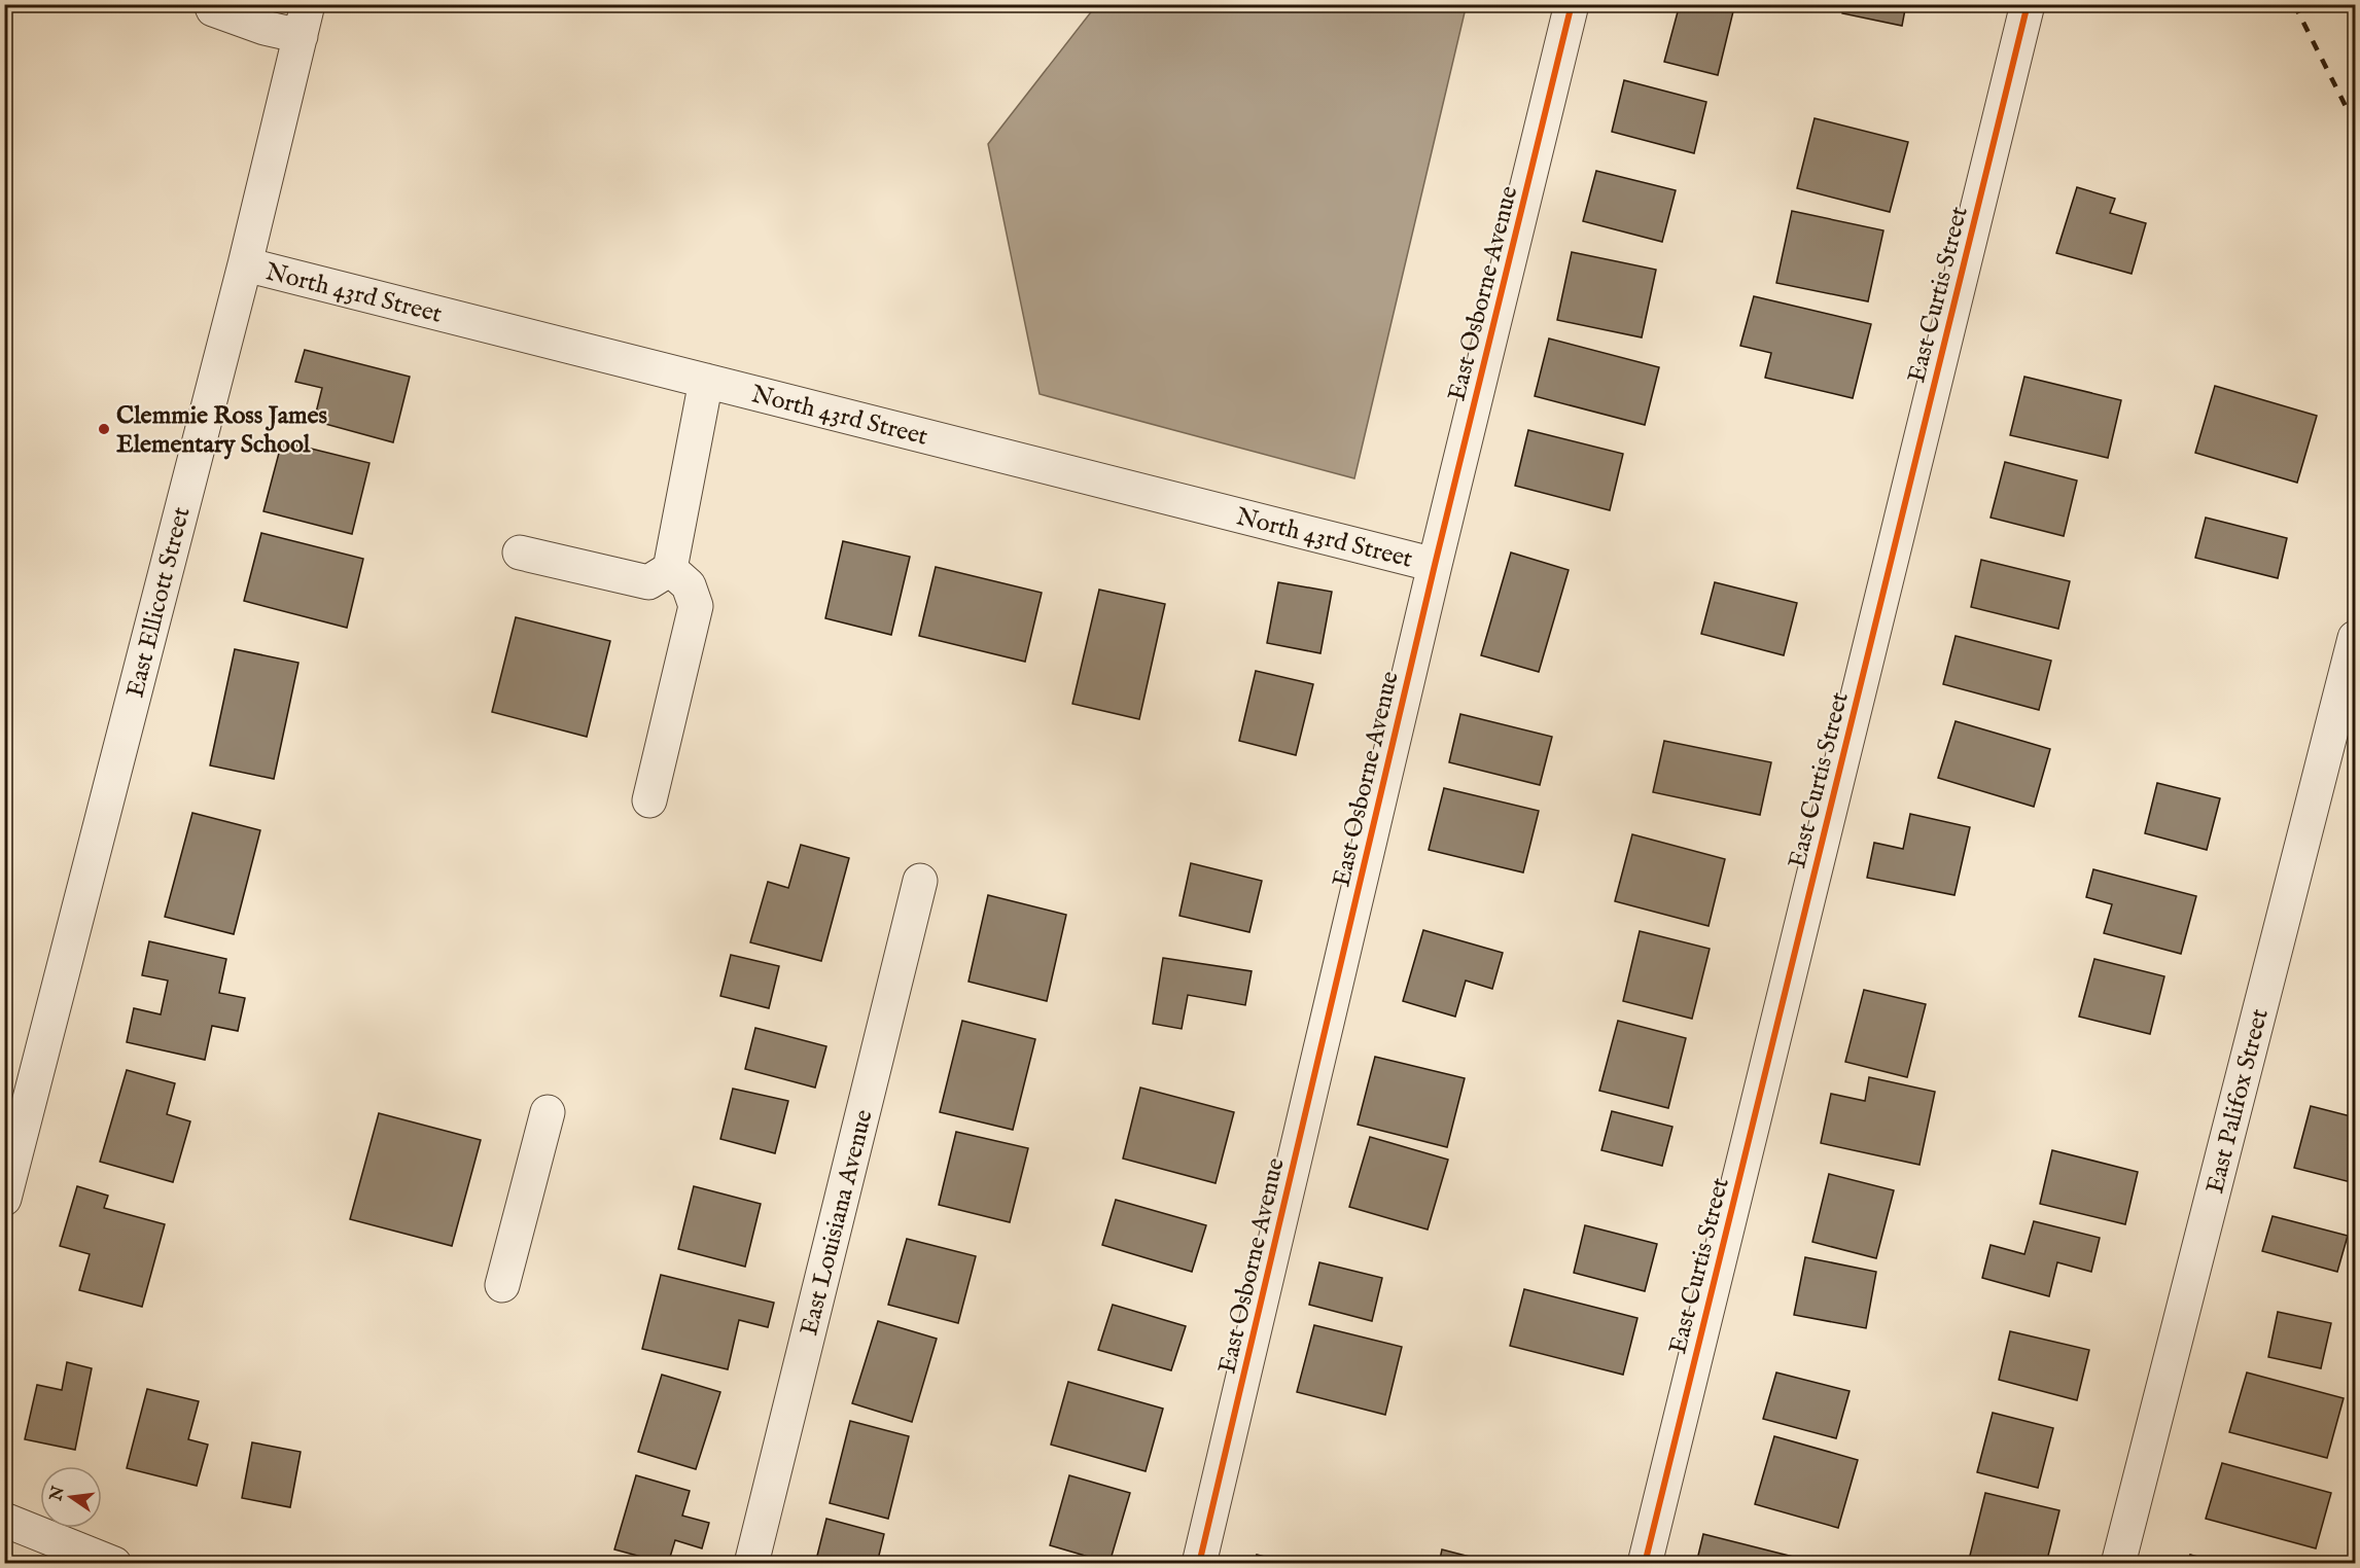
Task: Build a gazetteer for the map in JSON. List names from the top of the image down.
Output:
{
  "streets": {
    "street": [
      "North 43rd Street",
      "East Osborne Avenue",
      "East Curtis Street",
      "East Ellicott Street",
      "East Palifox Street",
      "East Louisiana Avenue"
    ]
  },
  "crossings": [
    ["North 43rd Street", "East Osborne Avenue"],
    ["North 43rd Street", "East Ellicott Street"]
  ],
  "places": ["Clemmie Ross James Elementary School"],
  "north": "left"
}
